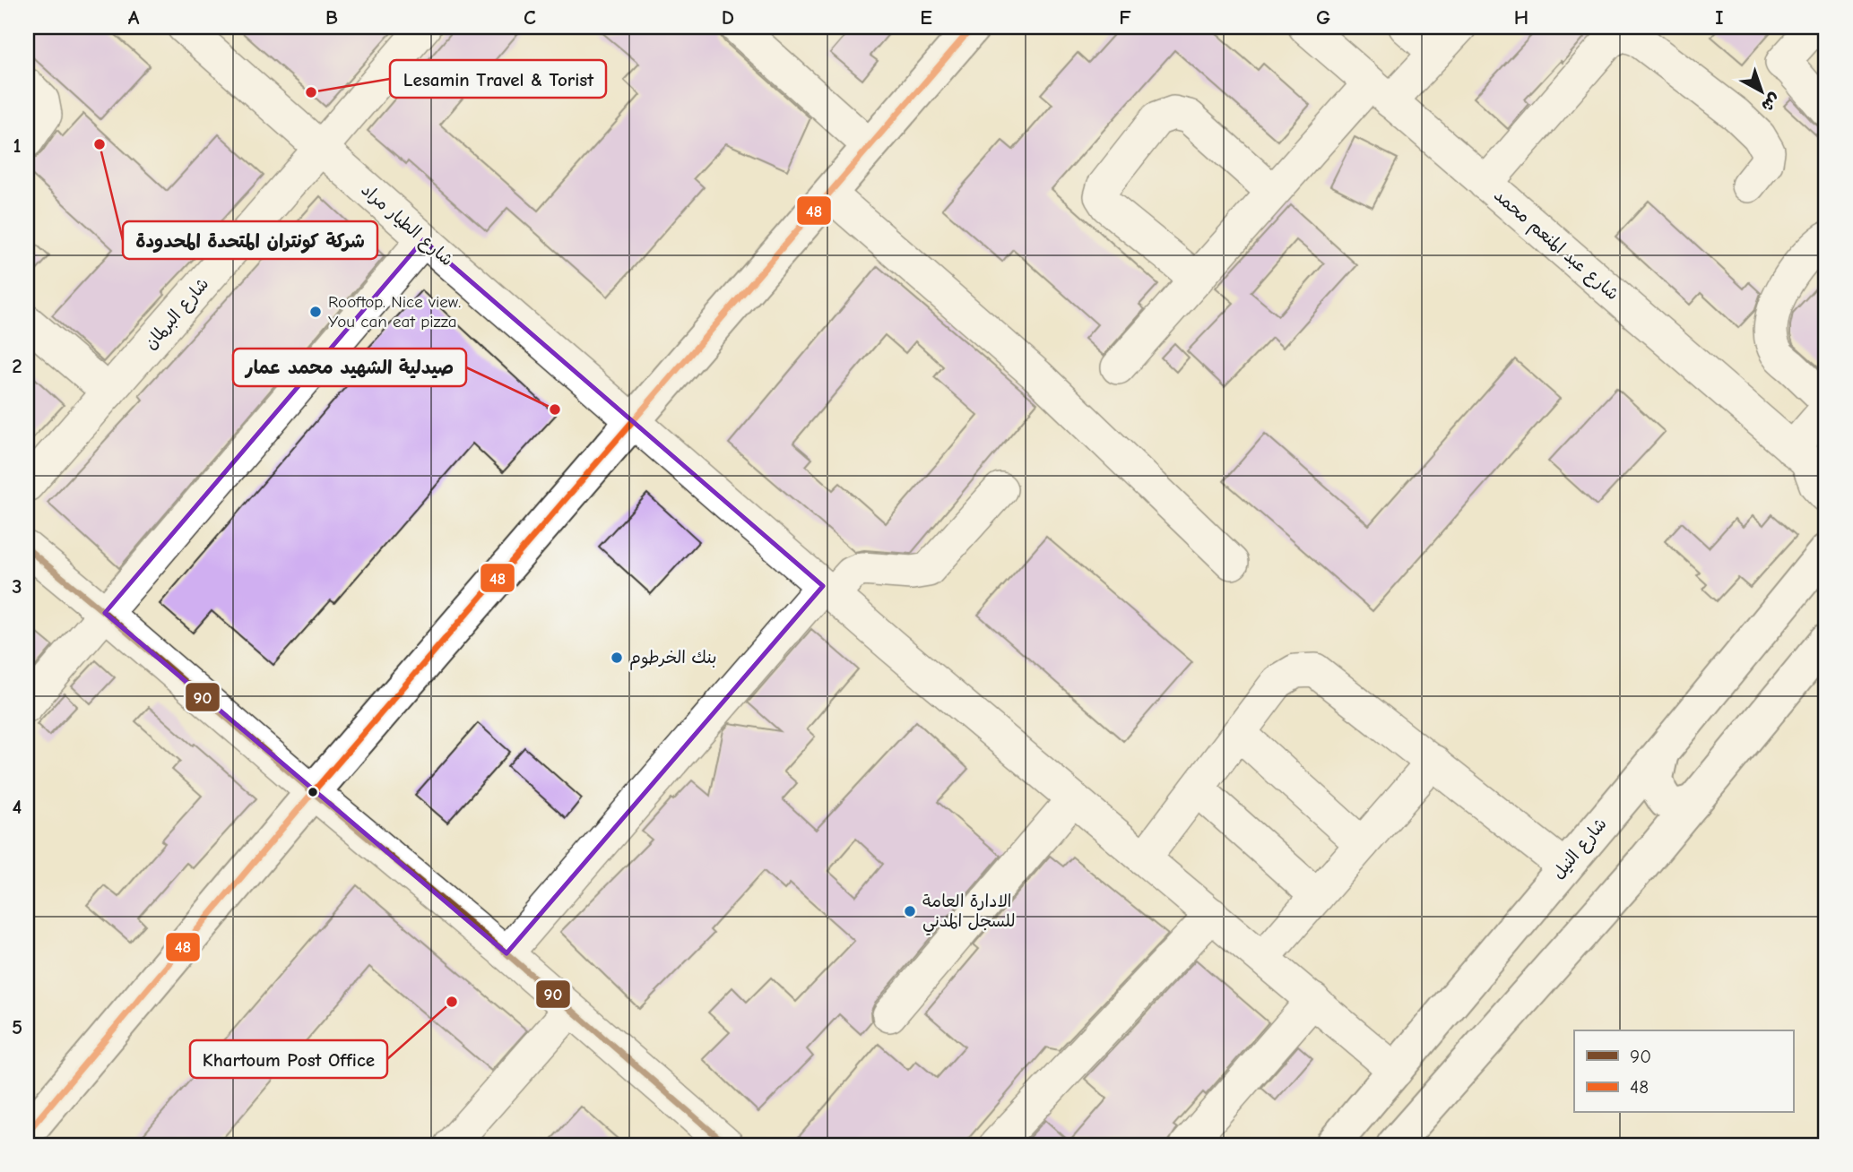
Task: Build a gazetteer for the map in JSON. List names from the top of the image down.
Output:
{
  "streets": {
    "main road": ["شارع النيل"],
    "street": ["شارع الطيار مراد", "شارع عبد المنعم محمد", "شارع البرلمان"]
  },
  "crossings": [
    ["شارع الطيار مراد", "شارع البرلمان"],
    ["شارع الطيار مراد", "شارع النيل"]
  ],
  "places": [
    "Lesamin Travel & Torist",
    "شركة كونتران المتحدة المحدودة",
    "Rooftop. Nice view. You can eat pizza",
    "صيدلية الشهيد محمد عمار",
    "بنك الخرطوم",
    "الادارة العامة للسجل المدني",
    "Khartoum Post Office"
  ],
  "lines": ["transit line 48", "transit line 90"],
  "legend": ["90", "48"],
  "north": "bottom right",
  "grid": {
    "columns": [
      "A",
      "B",
      "C",
      "D",
      "E",
      "F",
      "G",
      "H",
      "I"
    ],
    "rows": [
      "1",
      "2",
      "3",
      "4",
      "5"
    ]
  }
}
